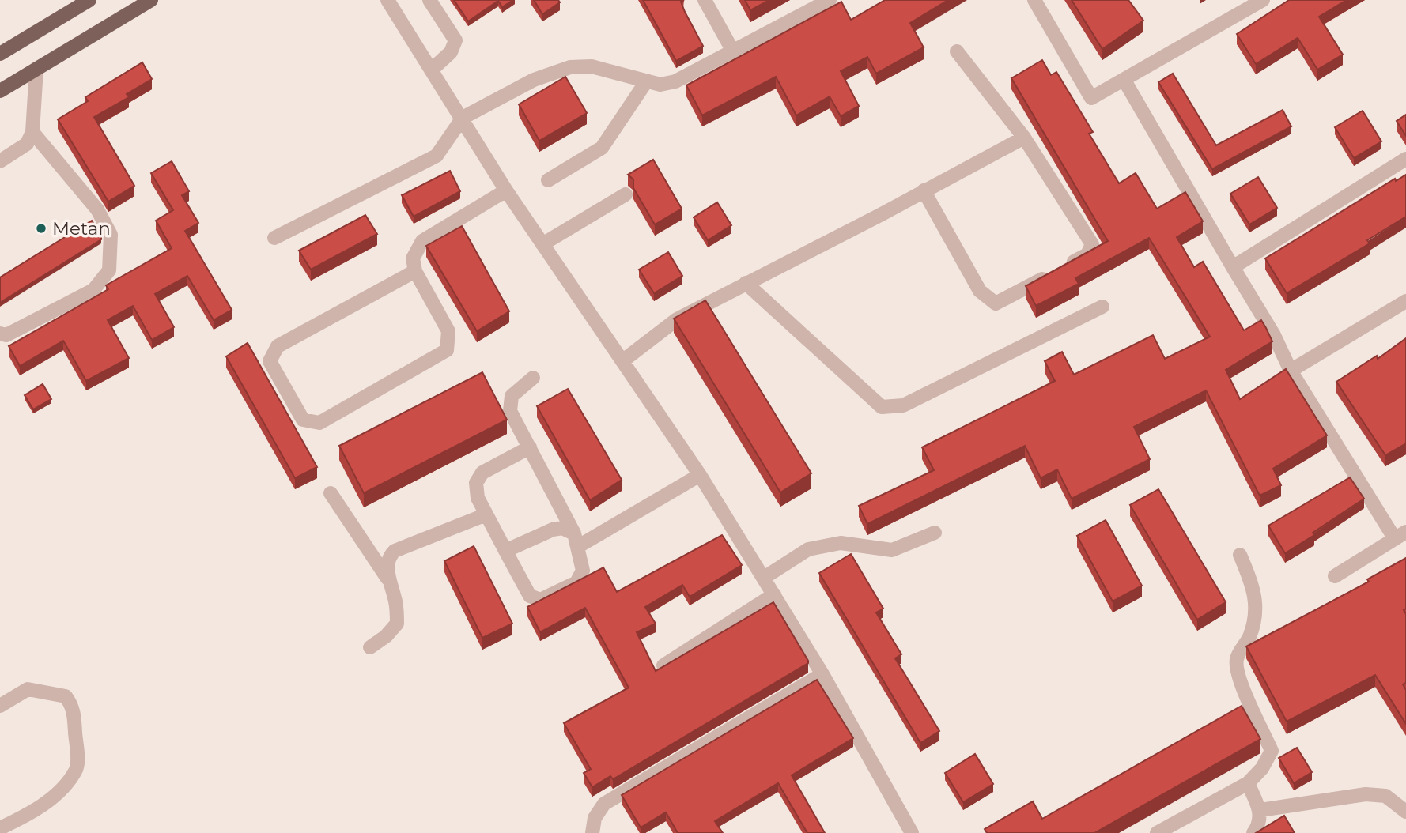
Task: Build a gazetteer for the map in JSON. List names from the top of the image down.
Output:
{
  "places": ["Metan"]
}
